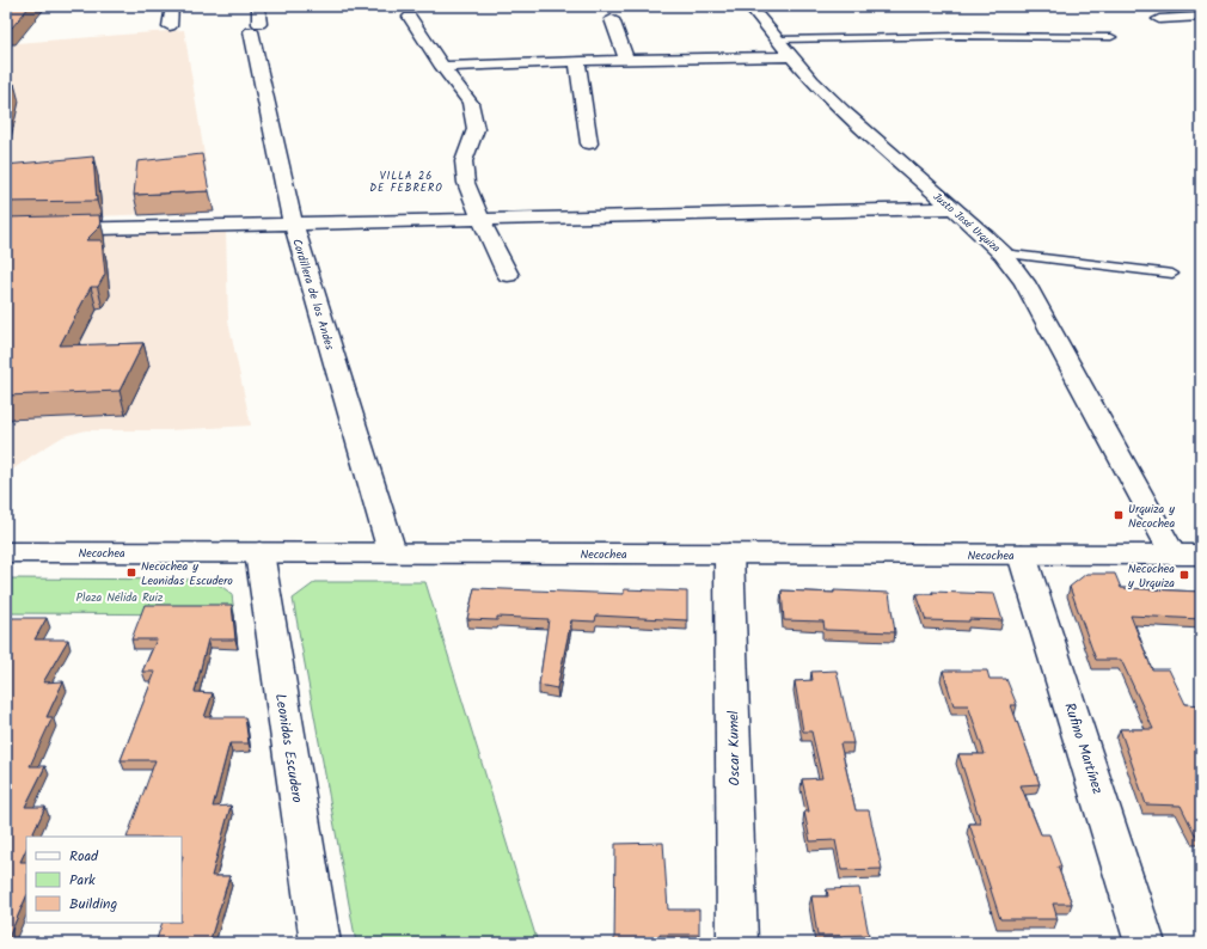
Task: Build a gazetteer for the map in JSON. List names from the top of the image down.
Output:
{
  "streets": {
    "street": [
      "Justo José Urquiza",
      "Cordillera de los Andes",
      "Necochea",
      "Leonidas Escudero",
      "Oscar Kumel",
      "Rufino Martínez"
    ]
  },
  "crossings": [
    ["Justo José Urquiza", "Necochea"],
    ["Cordillera de los Andes", "Necochea"],
    ["Necochea", "Leonidas Escudero"],
    ["Necochea", "Oscar Kumel"],
    ["Necochea", "Rufino Martínez"]
  ],
  "districts": ["VILLA 26 DE FEBRERO"],
  "parks": ["Plaza Nélida Ruiz"],
  "places": {
    "transit": ["Urquiza y Necochea", "Necochea y Leonidas Escudero", "Necochea y Urquiza"]
  },
  "legend": ["Road", "Park", "Building"]
}
